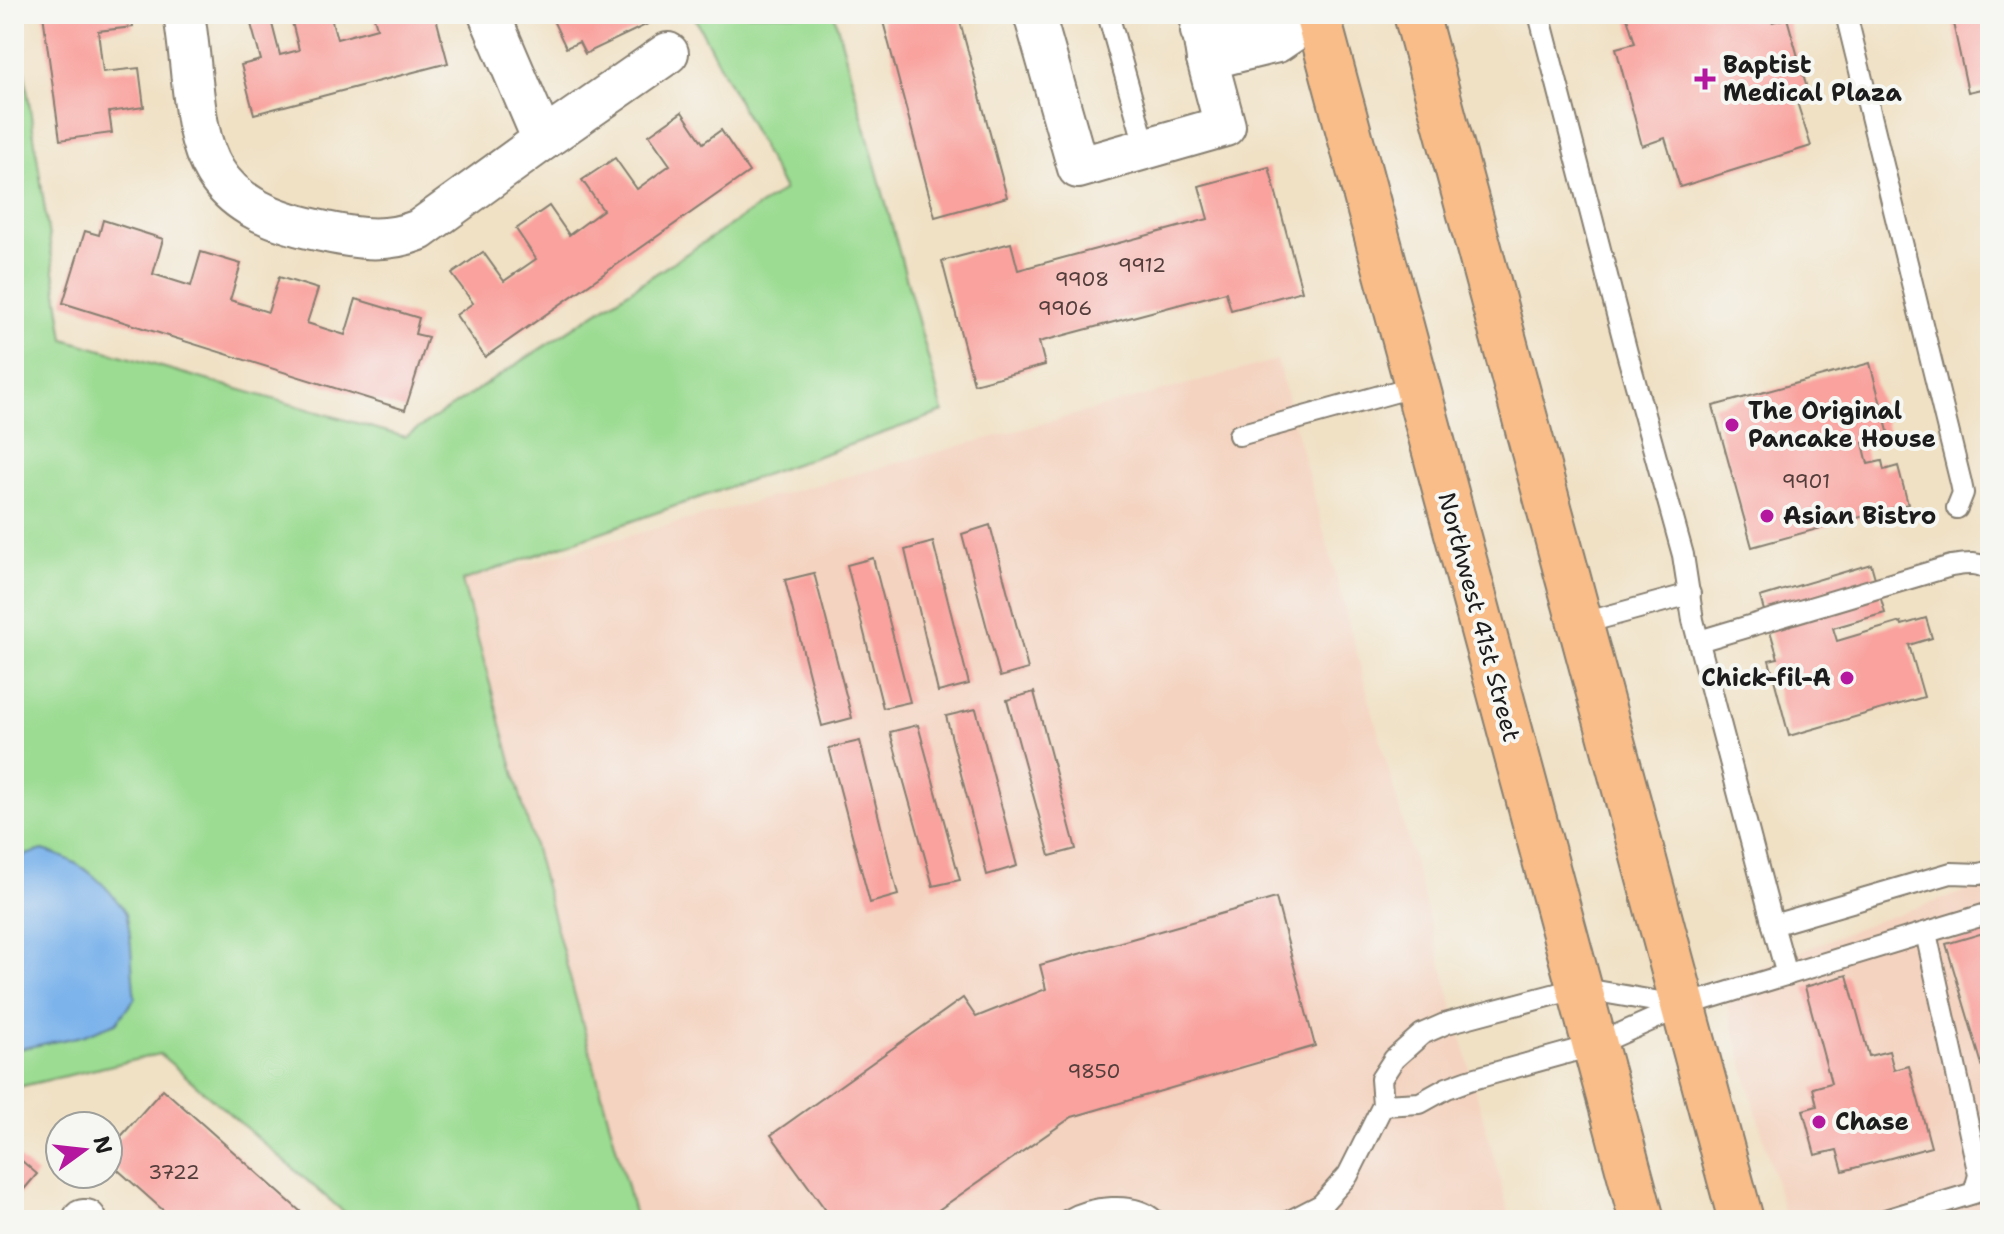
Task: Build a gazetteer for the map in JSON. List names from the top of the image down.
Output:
{
  "streets": {
    "main road": ["Northwest 41st Street"]
  },
  "places": {
    "health": ["Baptist Medical Plaza"],
    "other": [
      "The Original Pancake House",
      "Asian Bistro",
      "Chick-fil-A",
      "Chase"
    ]
  },
  "house_numbers": [
    "9912",
    "9908",
    "9906",
    "9901",
    "9850",
    "3722"
  ],
  "north": "right"
}
